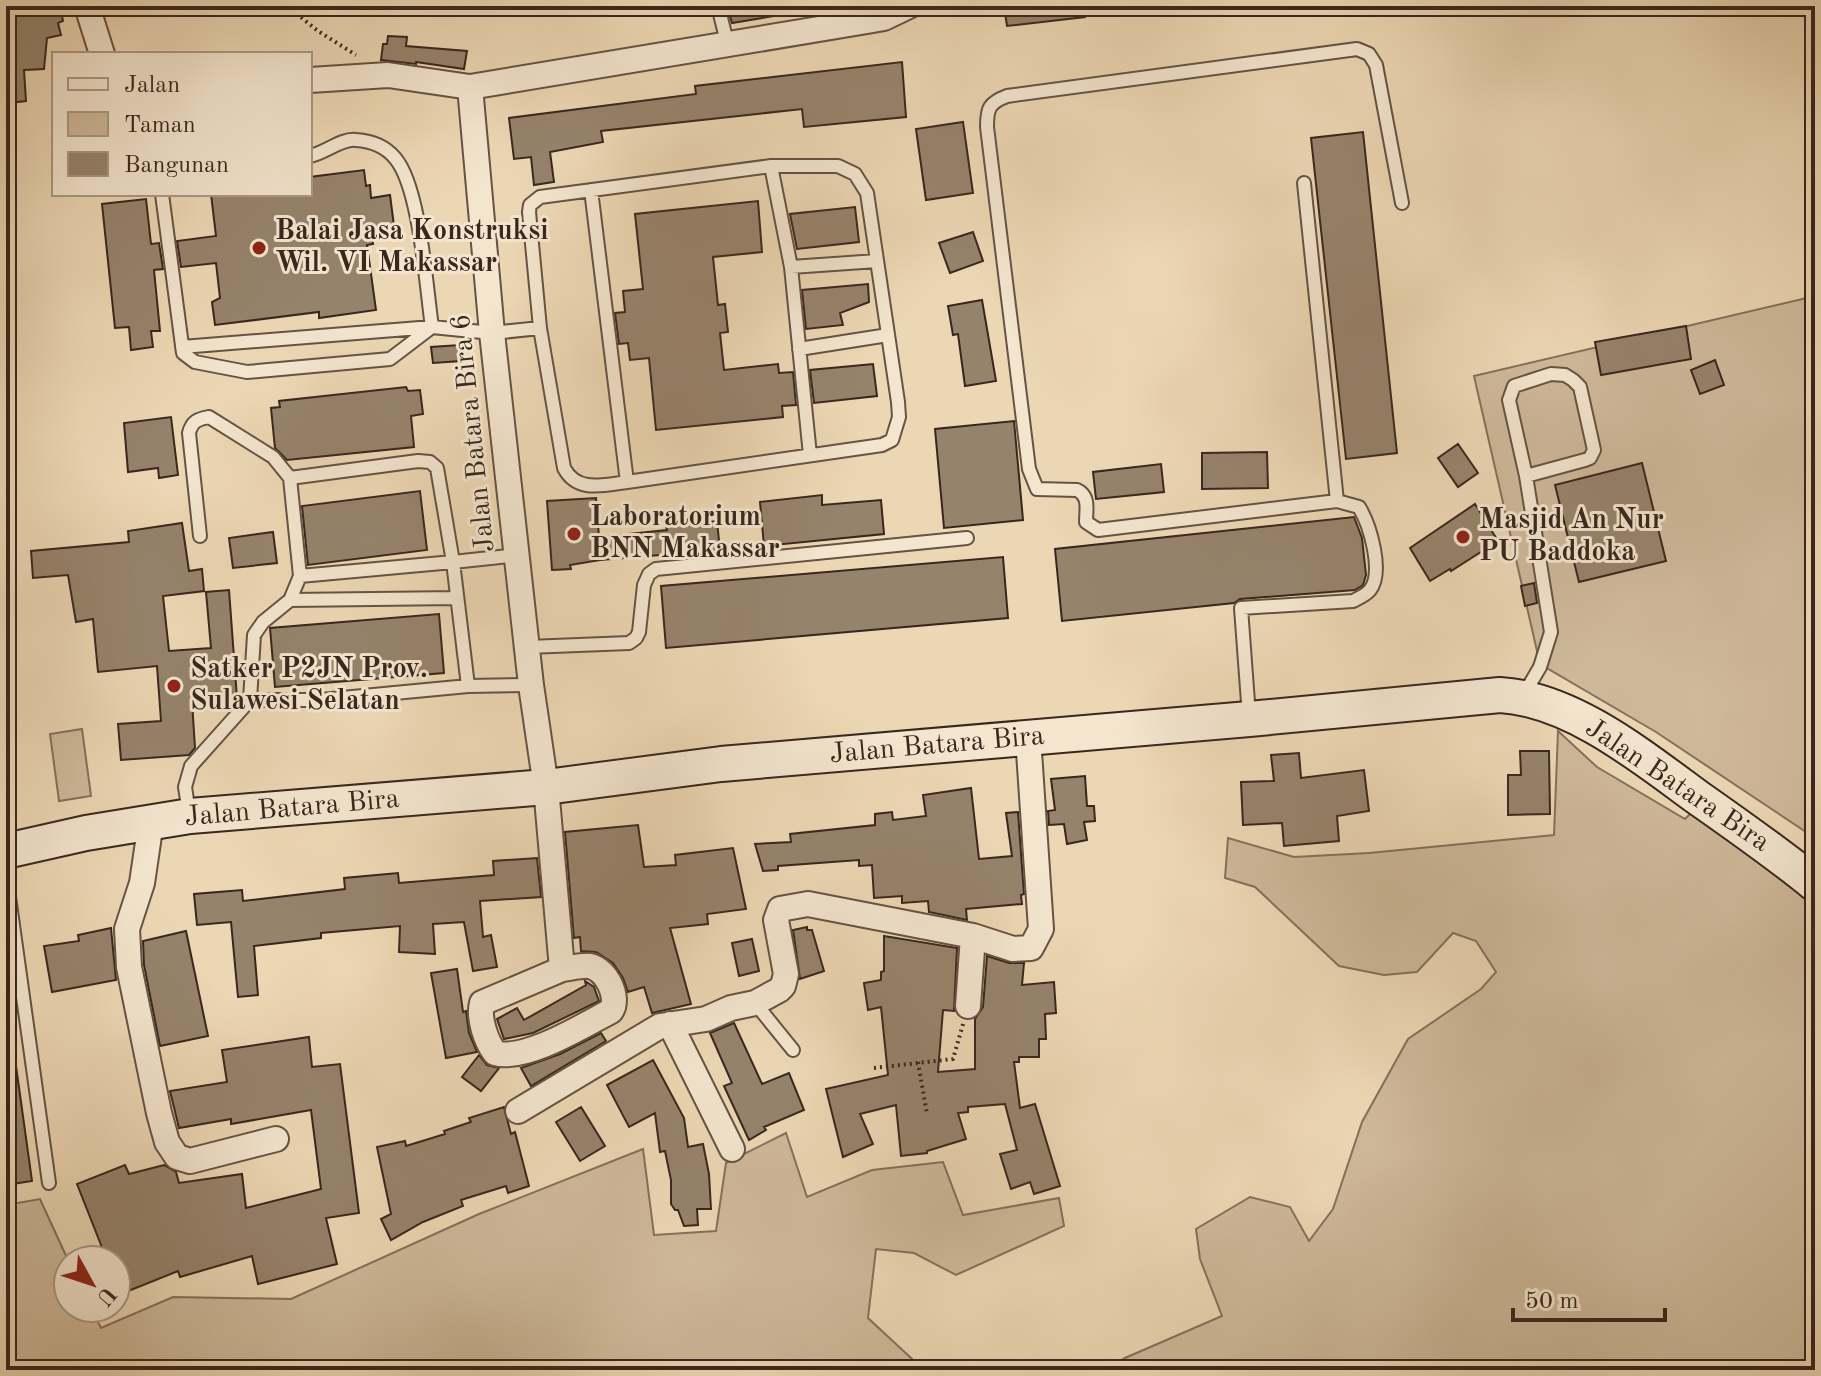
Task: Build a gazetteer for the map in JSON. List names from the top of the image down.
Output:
{
  "streets": {
    "street": ["Jalan Batara Bira 6", "Jalan Batara Bira"]
  },
  "crossings": [
    ["Jalan Batara Bira 6", "Jalan Batara Bira"]
  ],
  "places": [
    "Balai Jasa Konstruksi Wil. VI Makassar",
    "Laboratorium BNN Makassar",
    "Masjid An Nur PU Baddoka",
    "Satker P2JN Prov. Sulawesi Selatan"
  ],
  "legend": ["Jalan", "Taman", "Bangunan"],
  "scale_bar": "50 m",
  "north": "bottom right"
}
